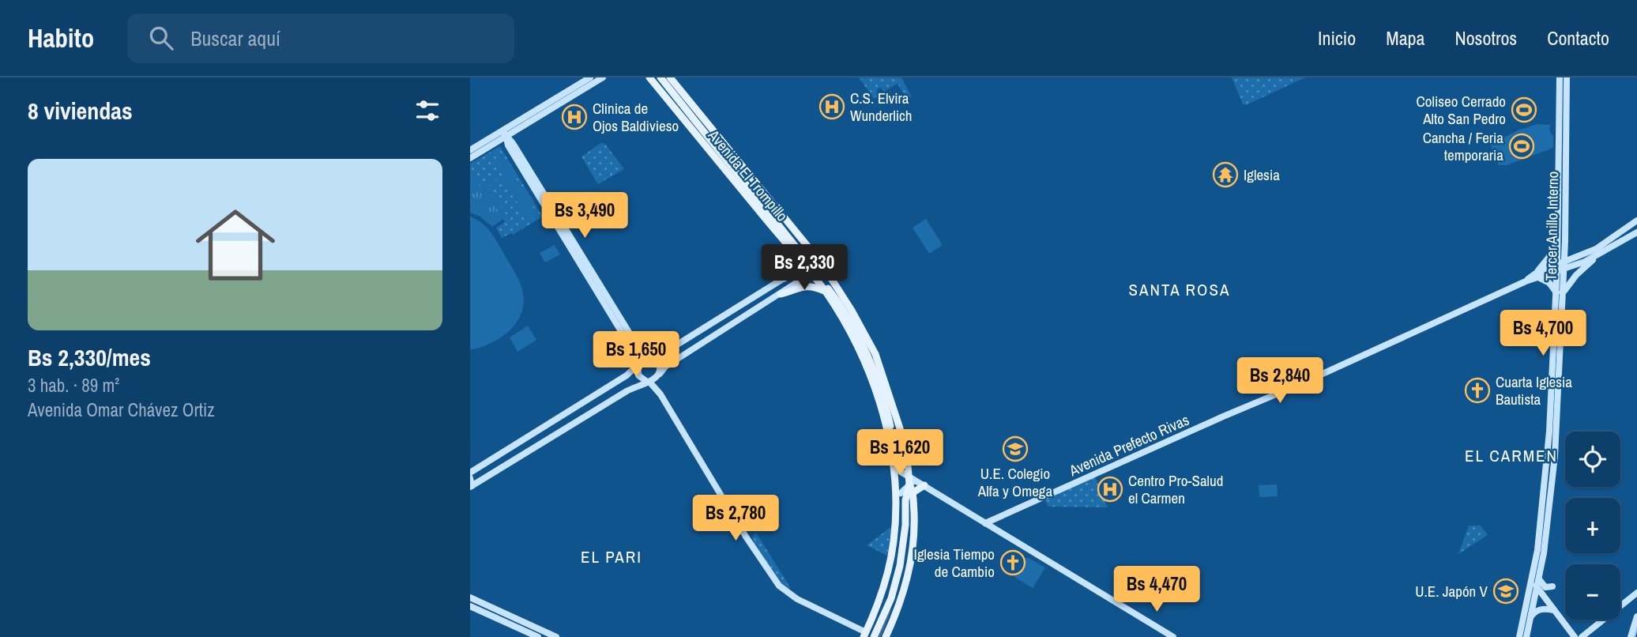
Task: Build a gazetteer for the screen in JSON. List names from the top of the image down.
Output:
{
  "streets": {
    "main road": ["Avenida El Trompillo", "Tercer Anillo Interno", "Avenida Prefecto Rivas"]
  },
  "crossings": [
    ["Tercer Anillo Interno", "Avenida Prefecto Rivas"]
  ],
  "districts": ["SANTA ROSA", "EL CARMEN", "EL PARI"],
  "places": {
    "hospital": ["C.S. Elvira Wunderlich", "Clinica de Ojos Baldivieso", "Centro Pro-Salud el Carmen"],
    "sports": ["Coliseo Cerrado Alto San Pedro", "Cancha / Feria temporaria"],
    "temple": ["Iglesia"],
    "church": ["Cuarta Iglesia Bautista", "Iglesia Tiempo de Cambio"],
    "school or university": ["U.E. Colegio Alfa y Omega", "U.E. Japón V"]
  },
  "page": {
    "header": "Habito",
    "search": "Buscar aquí",
    "nav": [
      "Inicio",
      "Mapa",
      "Nosotros",
      "Contacto"
    ],
    "heading": "8 viviendas",
    "list": [
      {
        "name": "Bs 2,330/mes",
        "note": "3 hab. · 89 m² · Avenida Omar Chávez Ortiz"
      }
    ],
    "price": [
      "Bs 3,490",
      "Bs 2,330",
      "Bs 4,700",
      "Bs 1,650",
      "Bs 2,840",
      "Bs 1,620",
      "Bs 2,780",
      "Bs 4,470"
    ],
    "map_buttons": ["+", "−"]
  }
}
